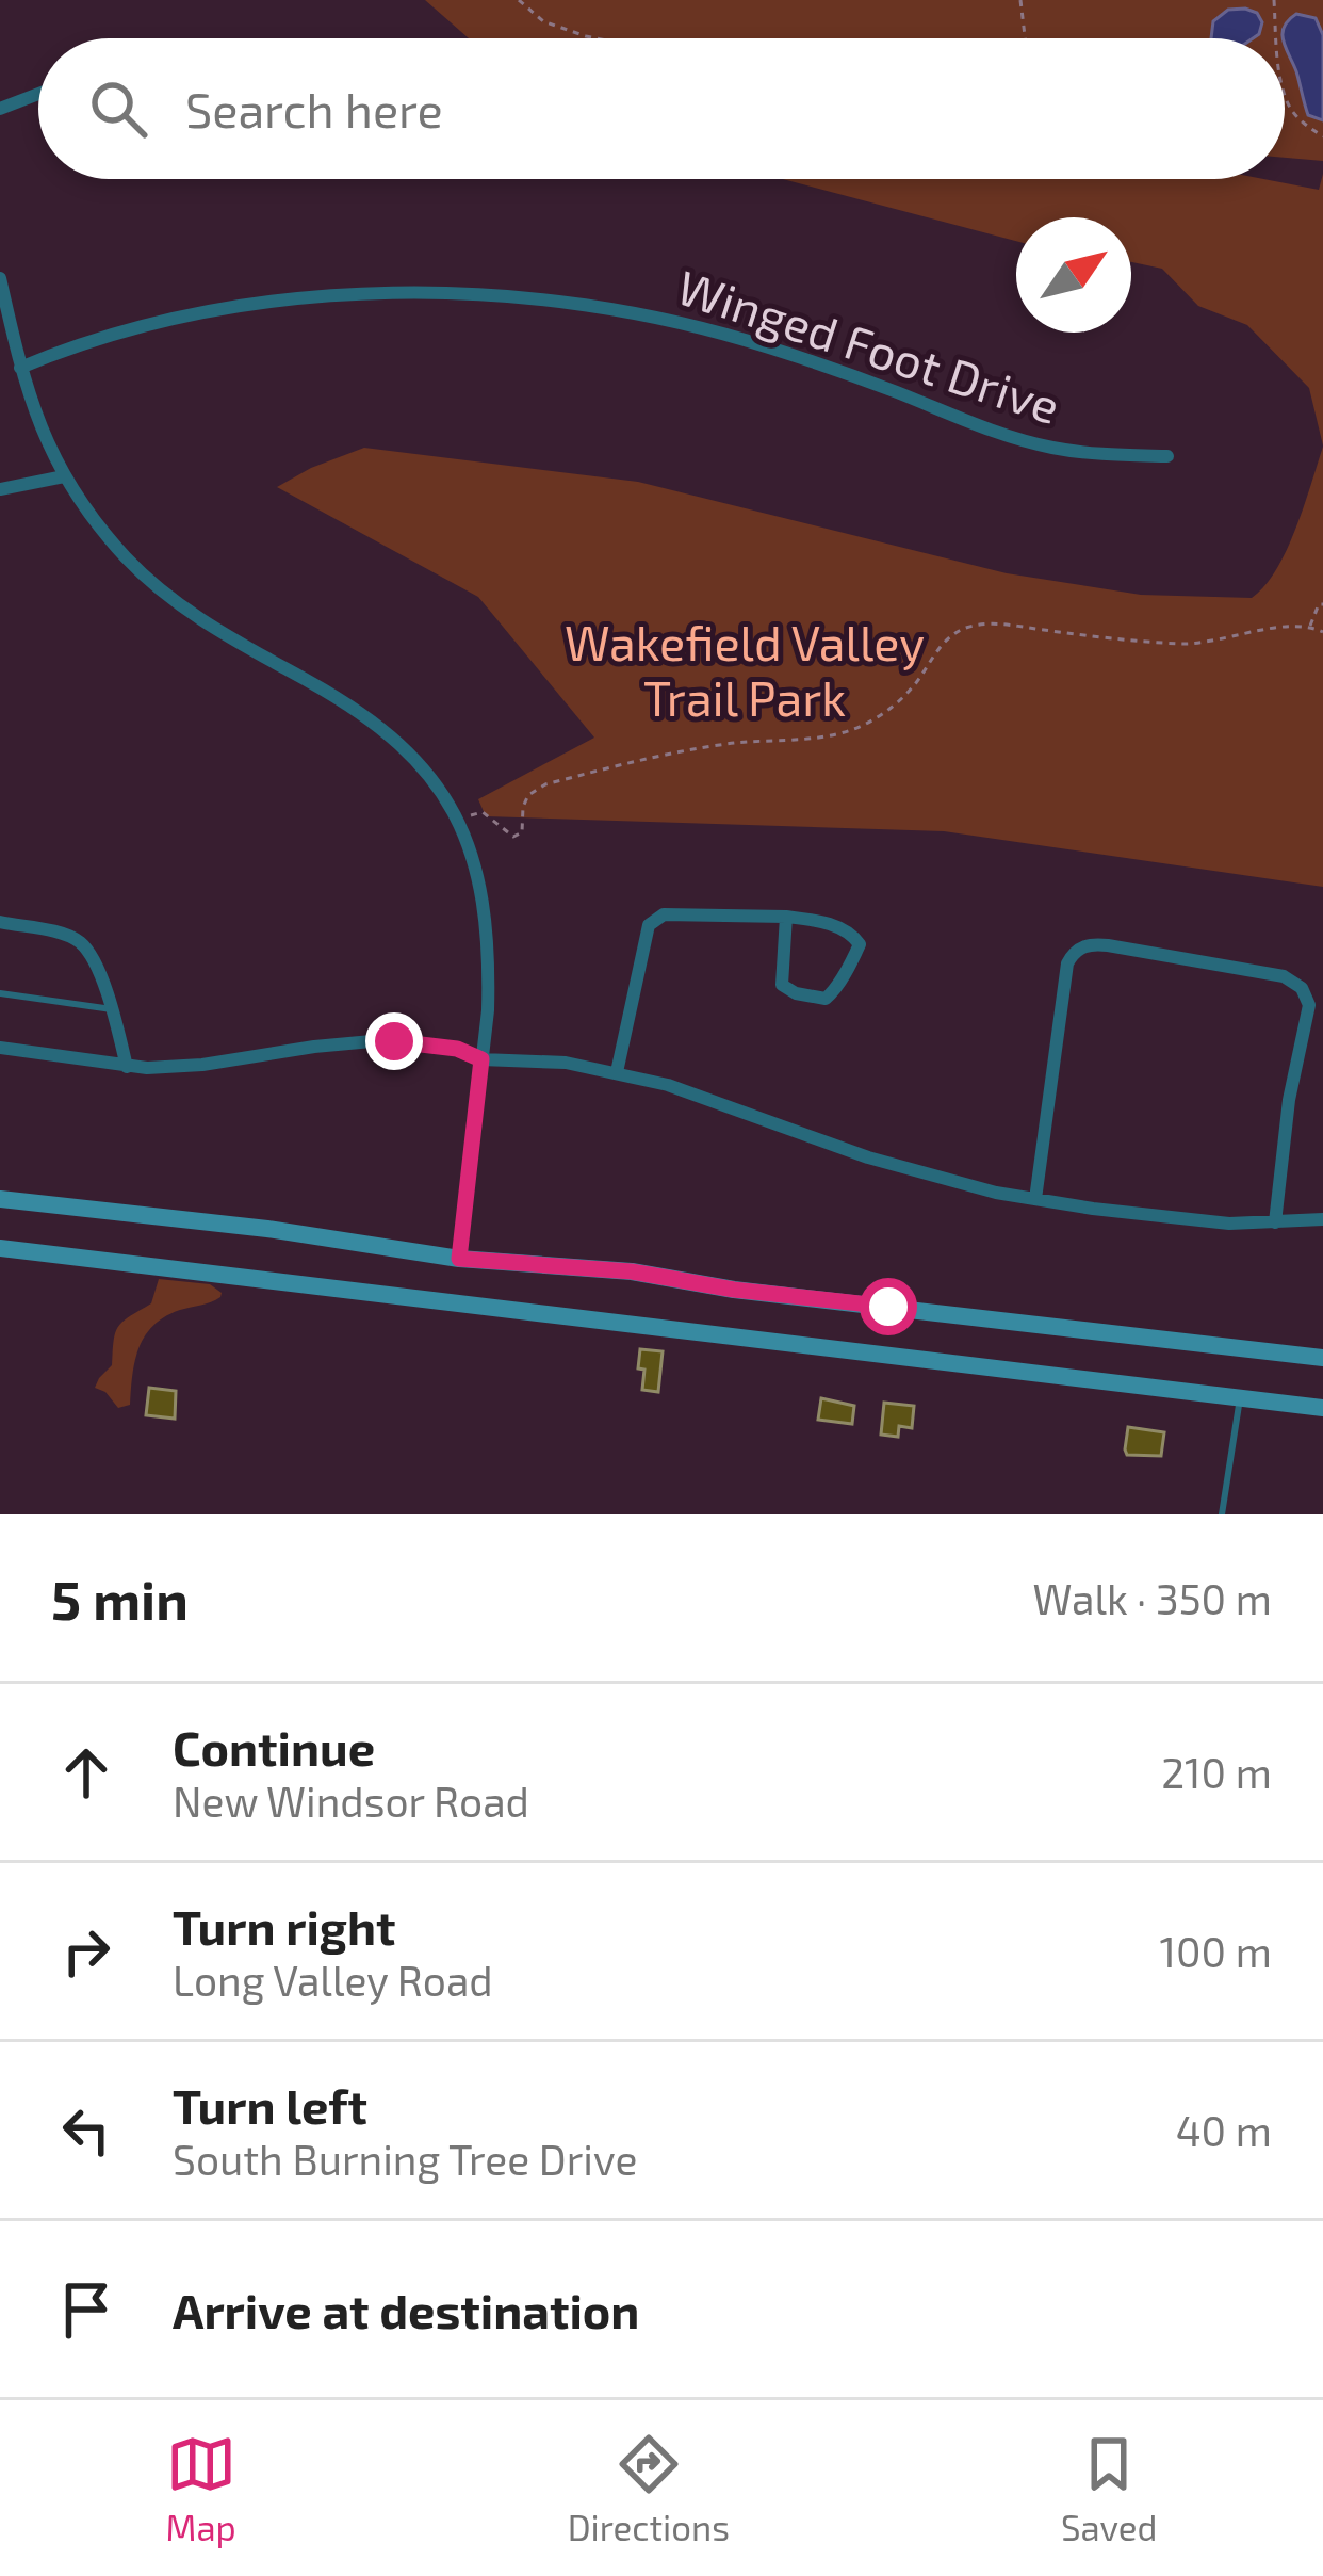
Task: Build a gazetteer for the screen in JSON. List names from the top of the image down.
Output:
{
  "streets": {
    "street": ["Winged Foot Drive"]
  },
  "parks": ["Wakefield Valley Trail Park"],
  "north": "top right",
  "page": {
    "search": "Search here",
    "heading": ["5 min", "Walk · 350 m"],
    "list": [
      ["Continue", "New Windsor Road", "210 m"],
      ["Turn right", "Long Valley Road", "100 m"],
      ["Turn left", "South Burning Tree Drive", "40 m"],
      "Arrive at destination"
    ],
    "nav": ["Map", "Directions", "Saved"]
  }
}
